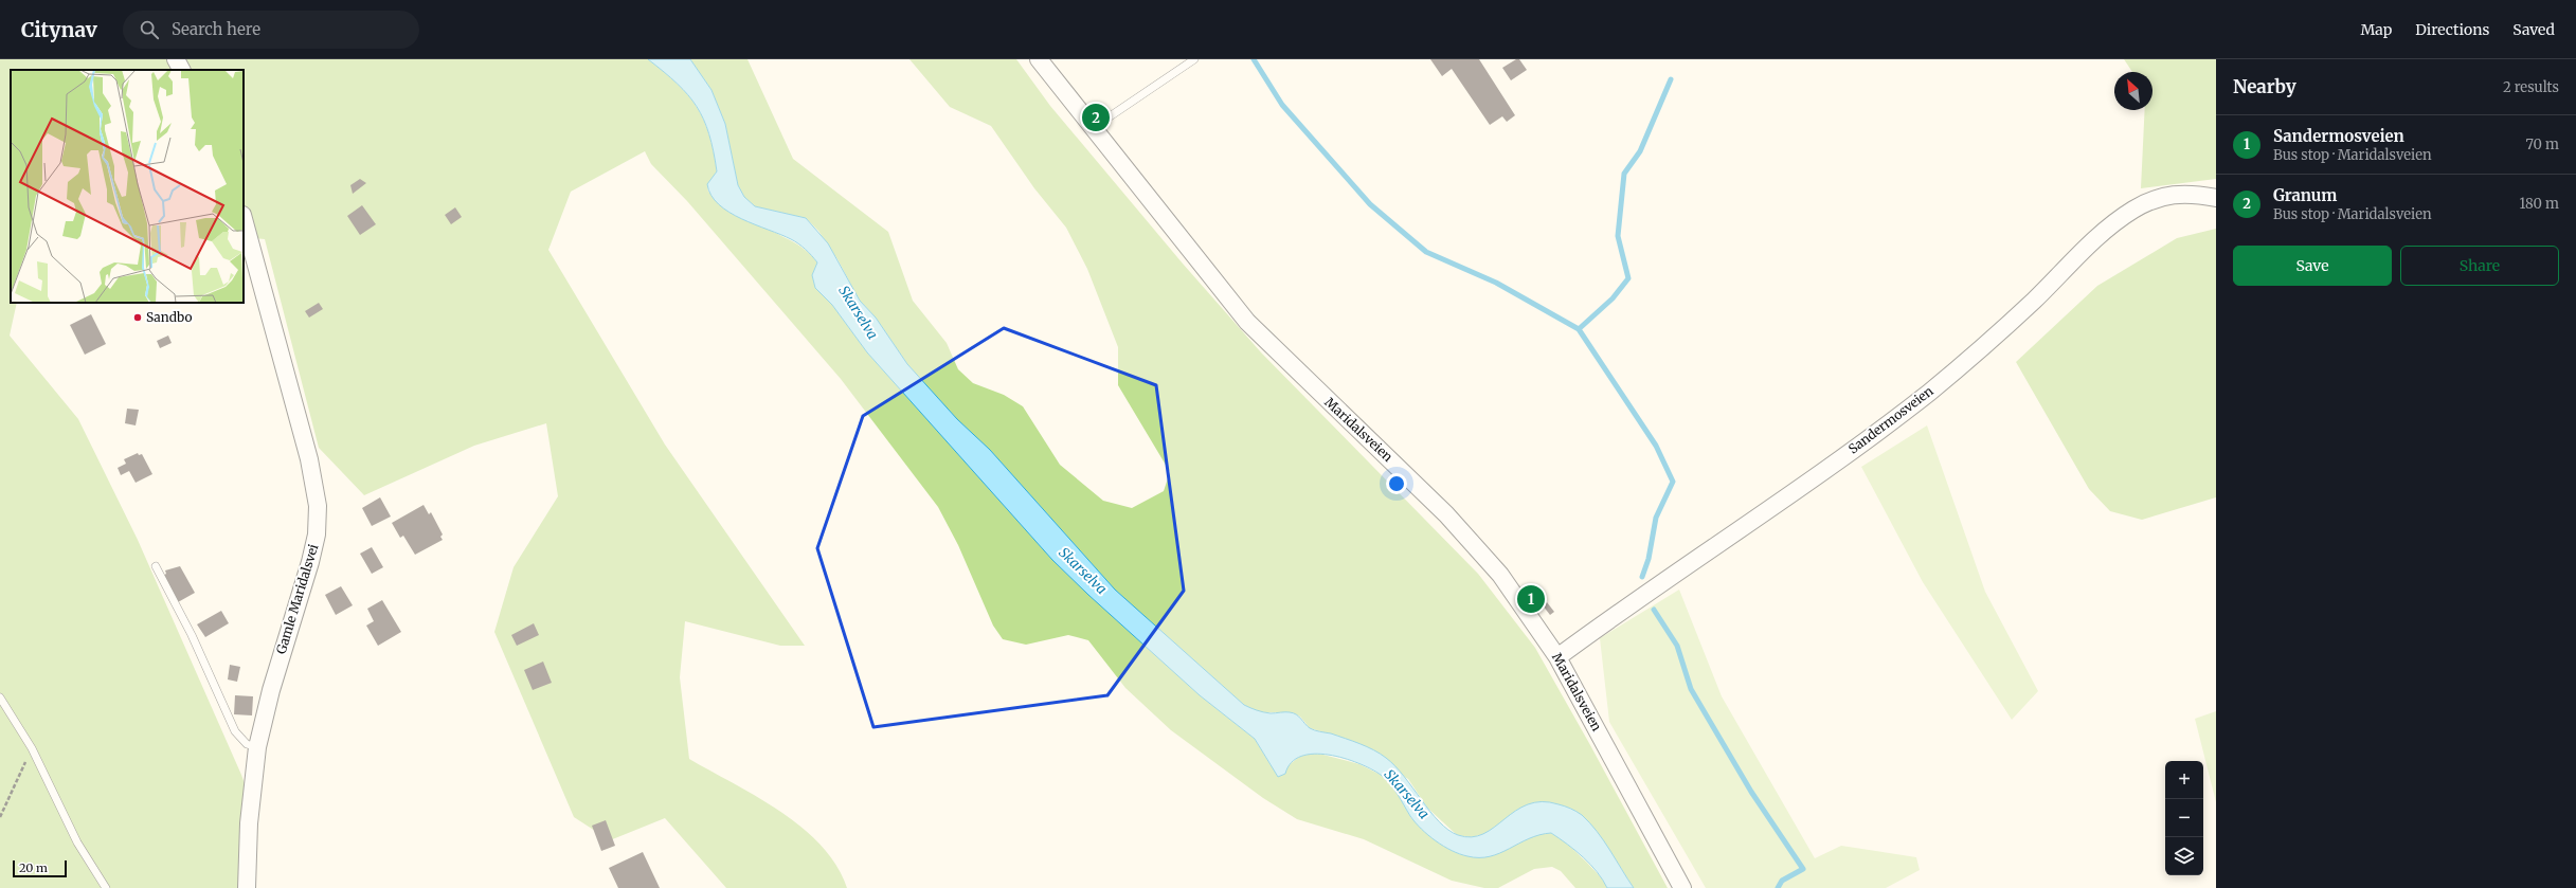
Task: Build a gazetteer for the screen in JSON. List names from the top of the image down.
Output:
{
  "streets": {
    "street": ["Sandermosveien", "Maridalsveien", "Gamle Maridalsvei"]
  },
  "crossings": [
    ["Sandermosveien", "Maridalsveien"]
  ],
  "water": ["Skarselva"],
  "places": ["Sandbo"],
  "scale_bar": "20 m",
  "north": "top left",
  "page": {
    "header": "Citynav",
    "search": "Search here",
    "nav": ["Map", "Directions", "Saved"],
    "heading": ["Nearby", "2 results"],
    "pins": ["2", "1"],
    "list": [
      {
        "mark": "1",
        "name": "Sandermosveien",
        "note": "Bus stop · Maridalsveien",
        "value": "70 m"
      },
      {
        "mark": "2",
        "name": "Granum",
        "note": "Bus stop · Maridalsveien",
        "value": "180 m"
      }
    ],
    "buttons": ["Save", "Share"],
    "map_buttons": ["+", "−"],
    "scale": "20 m"
  }
}
